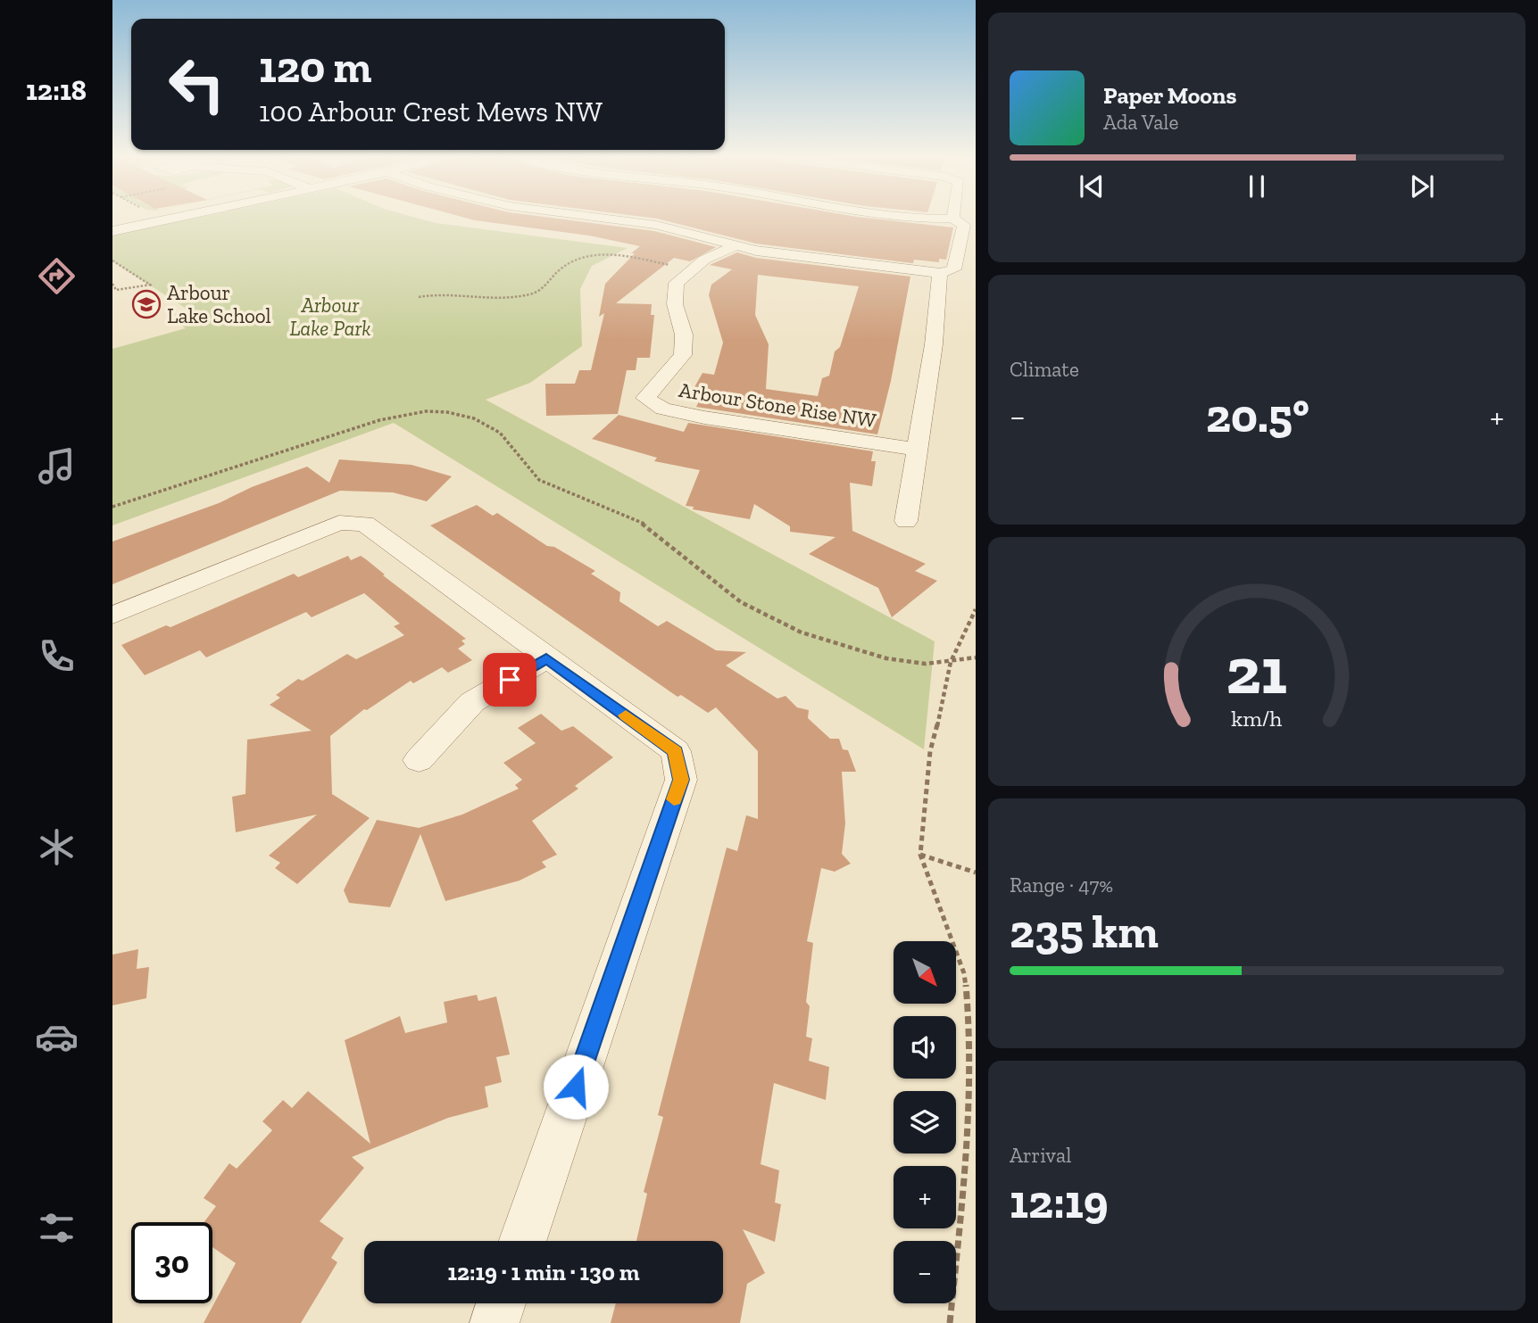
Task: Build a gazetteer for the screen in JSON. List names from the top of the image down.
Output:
{
  "streets": {
    "street": ["Arbour Stone Rise NW"]
  },
  "parks": ["Arbour Lake Park"],
  "places": {
    "school or university": ["Arbour Lake School"]
  },
  "north": "bottom right",
  "page": {
    "tabs": "12:18",
    "turn": ["120 m", "100 Arbour Crest Mews NW"],
    "song": ["Paper Moons", "Ada Vale"],
    "tile": [
      "Climate",
      ["Range · 47%", "235 km"],
      ["Arrival", "12:19"]
    ],
    "heat": ["−", "20.5°", "+"],
    "map_buttons": ["+", "−"],
    "limit": "30",
    "trip": "12:19 · 1 min · 130 m",
    "gauge": ["21", "km/h"]
  }
}
